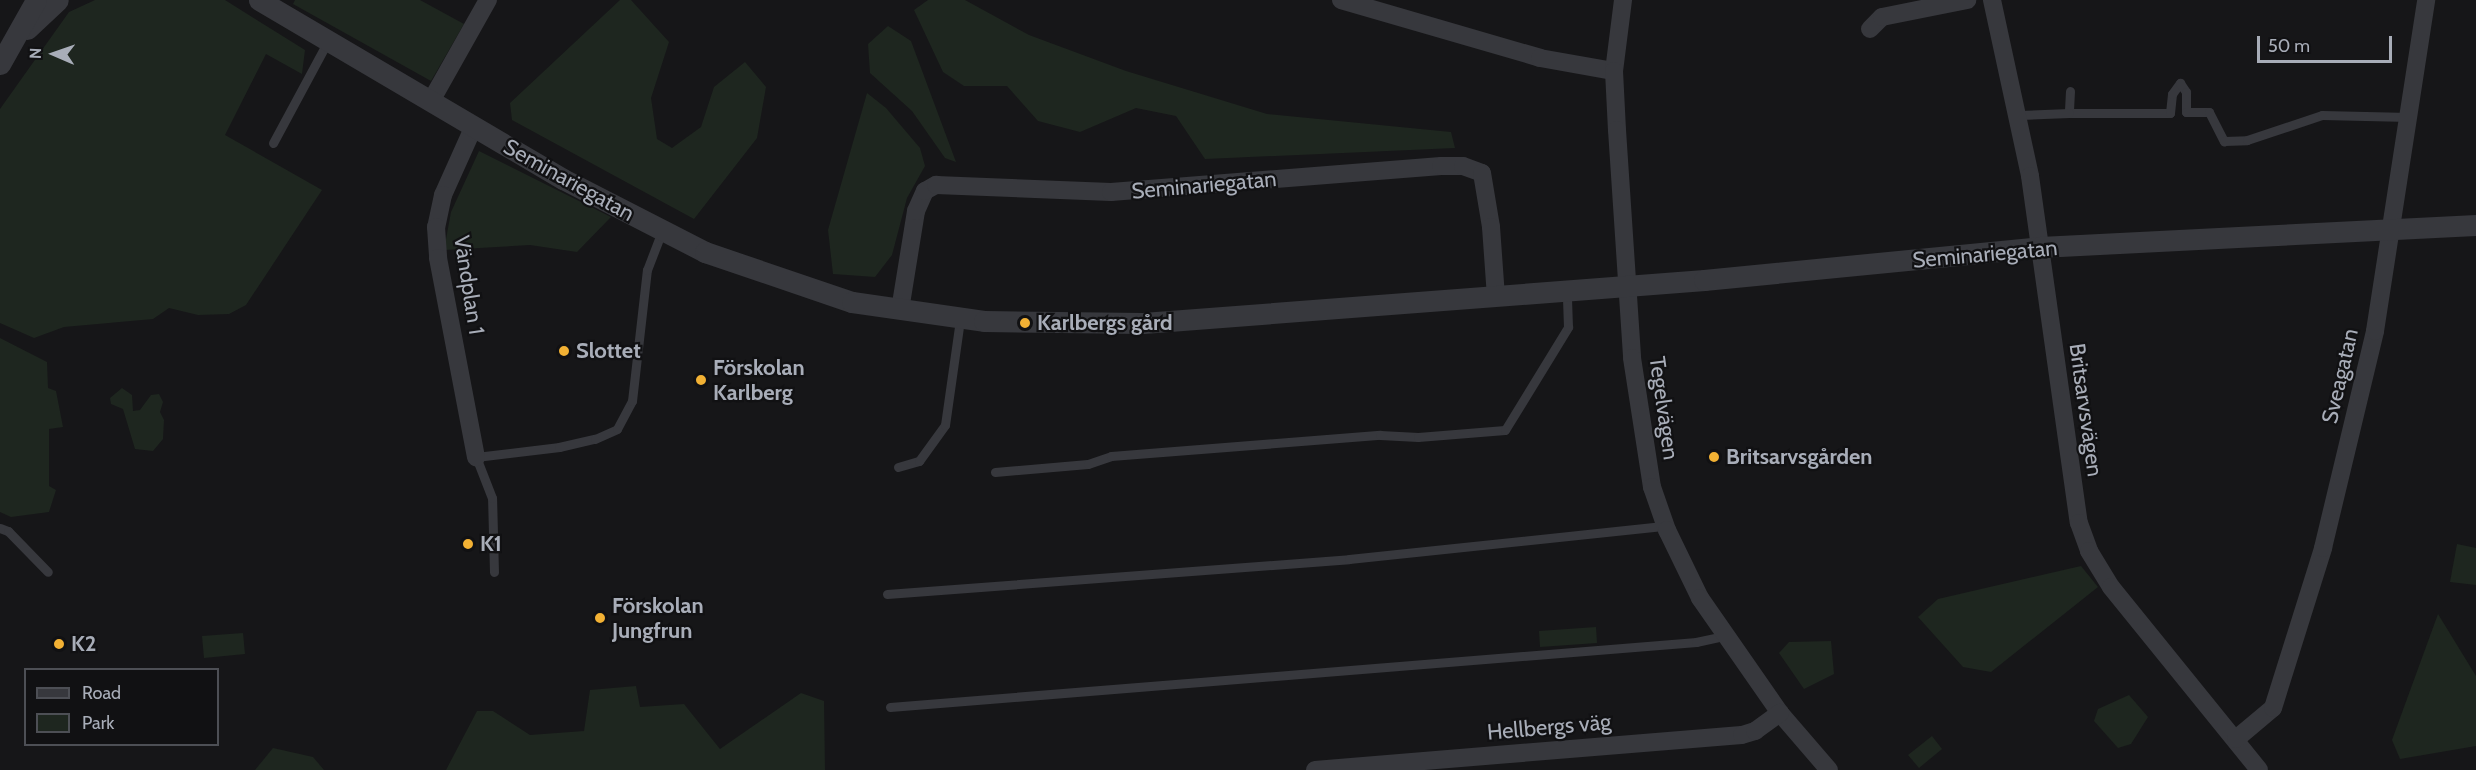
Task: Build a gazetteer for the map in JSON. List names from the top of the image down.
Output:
{
  "streets": {
    "street": [
      "Seminariegatan",
      "Vändplan 1",
      "Sveagatan",
      "Tegelvägen",
      "Britsarvsvägen",
      "Hellbergs väg"
    ]
  },
  "crossings": [
    ["Seminariegatan", "Vändplan 1"],
    ["Seminariegatan", "Sveagatan"],
    ["Seminariegatan", "Tegelvägen"],
    ["Seminariegatan", "Britsarvsvägen"],
    ["Sveagatan", "Britsarvsvägen"],
    ["Tegelvägen", "Hellbergs väg"]
  ],
  "places": [
    "Karlbergs gård",
    "Slottet",
    "Förskolan Karlberg",
    "Britsarvsgården",
    "K1",
    "Förskolan Jungfrun",
    "K2"
  ],
  "legend": ["Road", "Park"],
  "scale_bar": "50 m",
  "north": "left"
}
